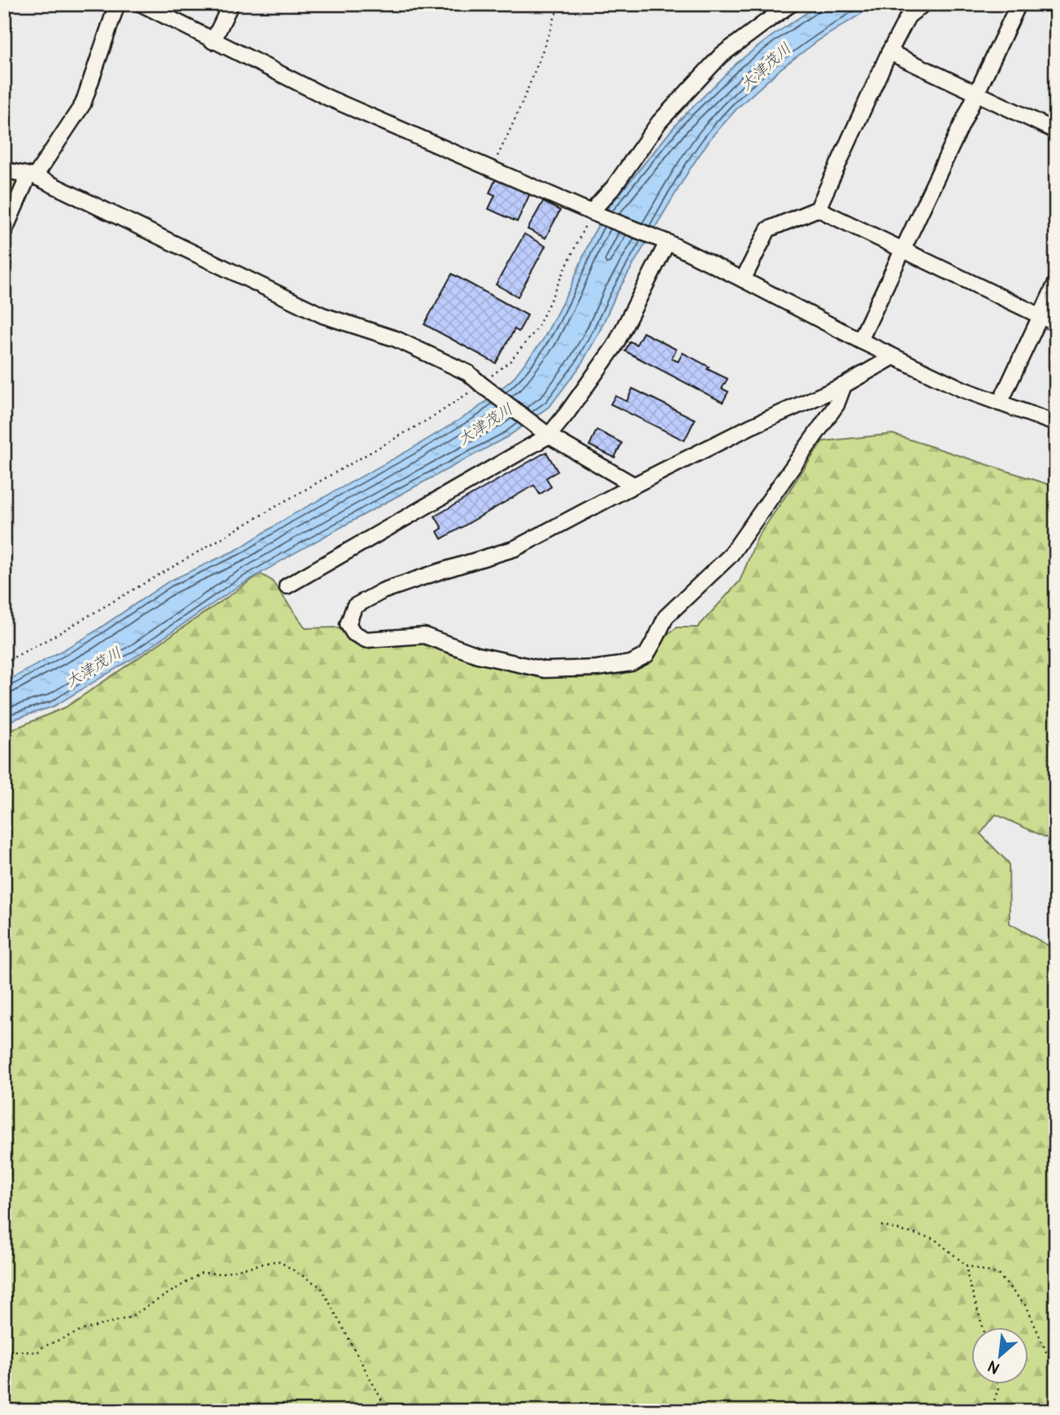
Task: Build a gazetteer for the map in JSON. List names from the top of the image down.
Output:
{
  "water": ["大津茂川"],
  "north": "bottom left"
}
